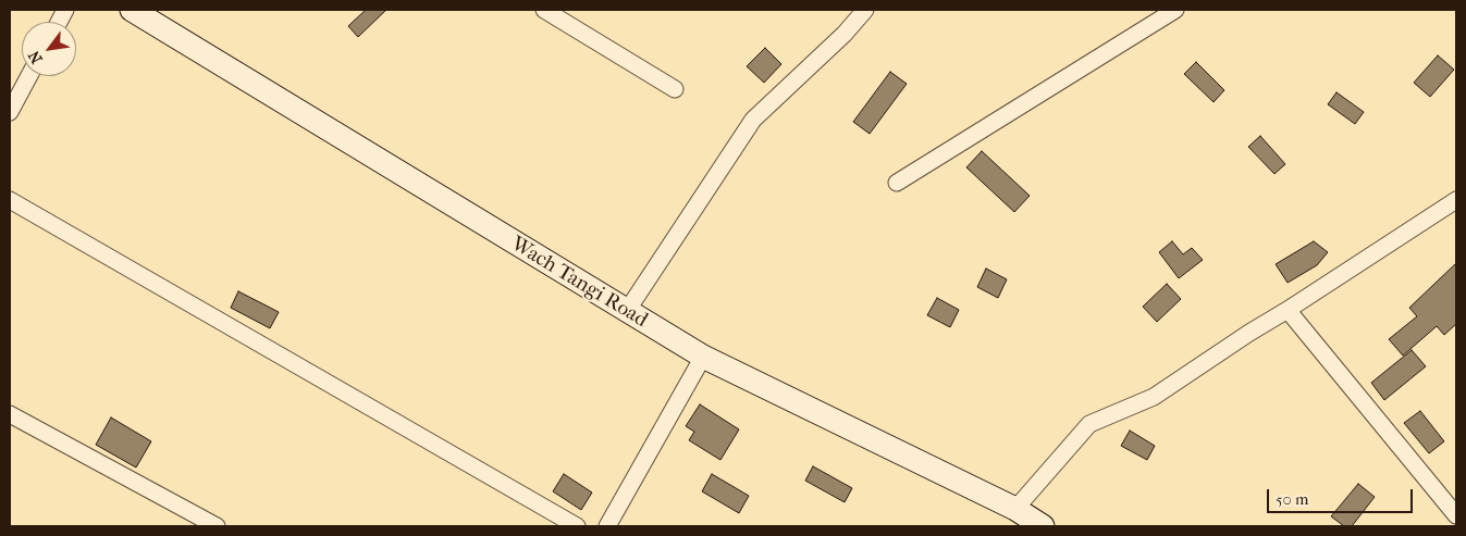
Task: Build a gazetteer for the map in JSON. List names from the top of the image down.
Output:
{
  "streets": {
    "main road": ["Wach Tangi Road"]
  },
  "scale_bar": "50 m",
  "north": "bottom left"
}
